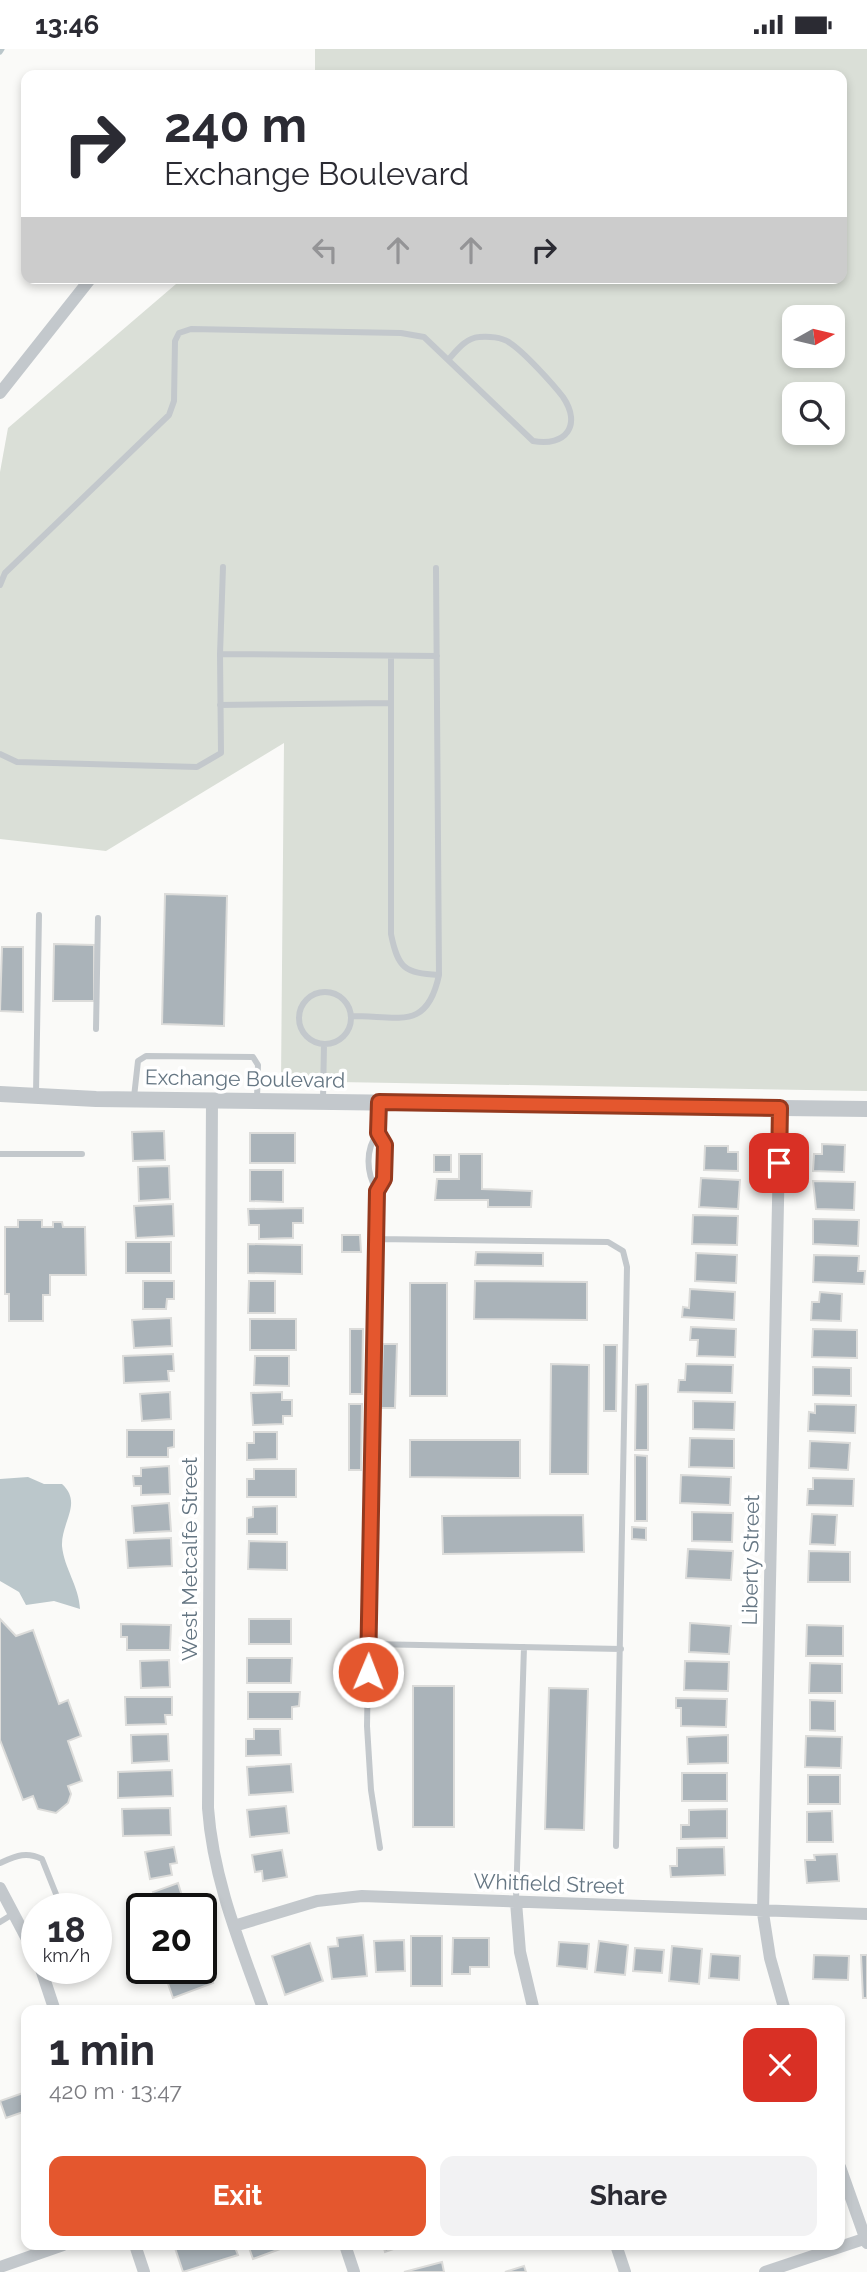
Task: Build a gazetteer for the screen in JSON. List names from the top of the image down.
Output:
{
  "streets": {
    "street": [
      "Exchange Boulevard",
      "West Metcalfe Street",
      "Liberty Street",
      "Whitfield Street"
    ]
  },
  "crossings": [
    ["Exchange Boulevard", "West Metcalfe Street"],
    ["Exchange Boulevard", "Liberty Street"],
    ["West Metcalfe Street", "Whitfield Street"],
    ["Liberty Street", "Whitfield Street"]
  ],
  "north": "right",
  "page": {
    "status": "13:46",
    "turn": ["240 m", "Exchange Boulevard"],
    "speed": "18 km/h",
    "limit": "20",
    "heading": ["1 min", "420 m · 13:47"],
    "buttons": ["Exit", "Share"]
  }
}
